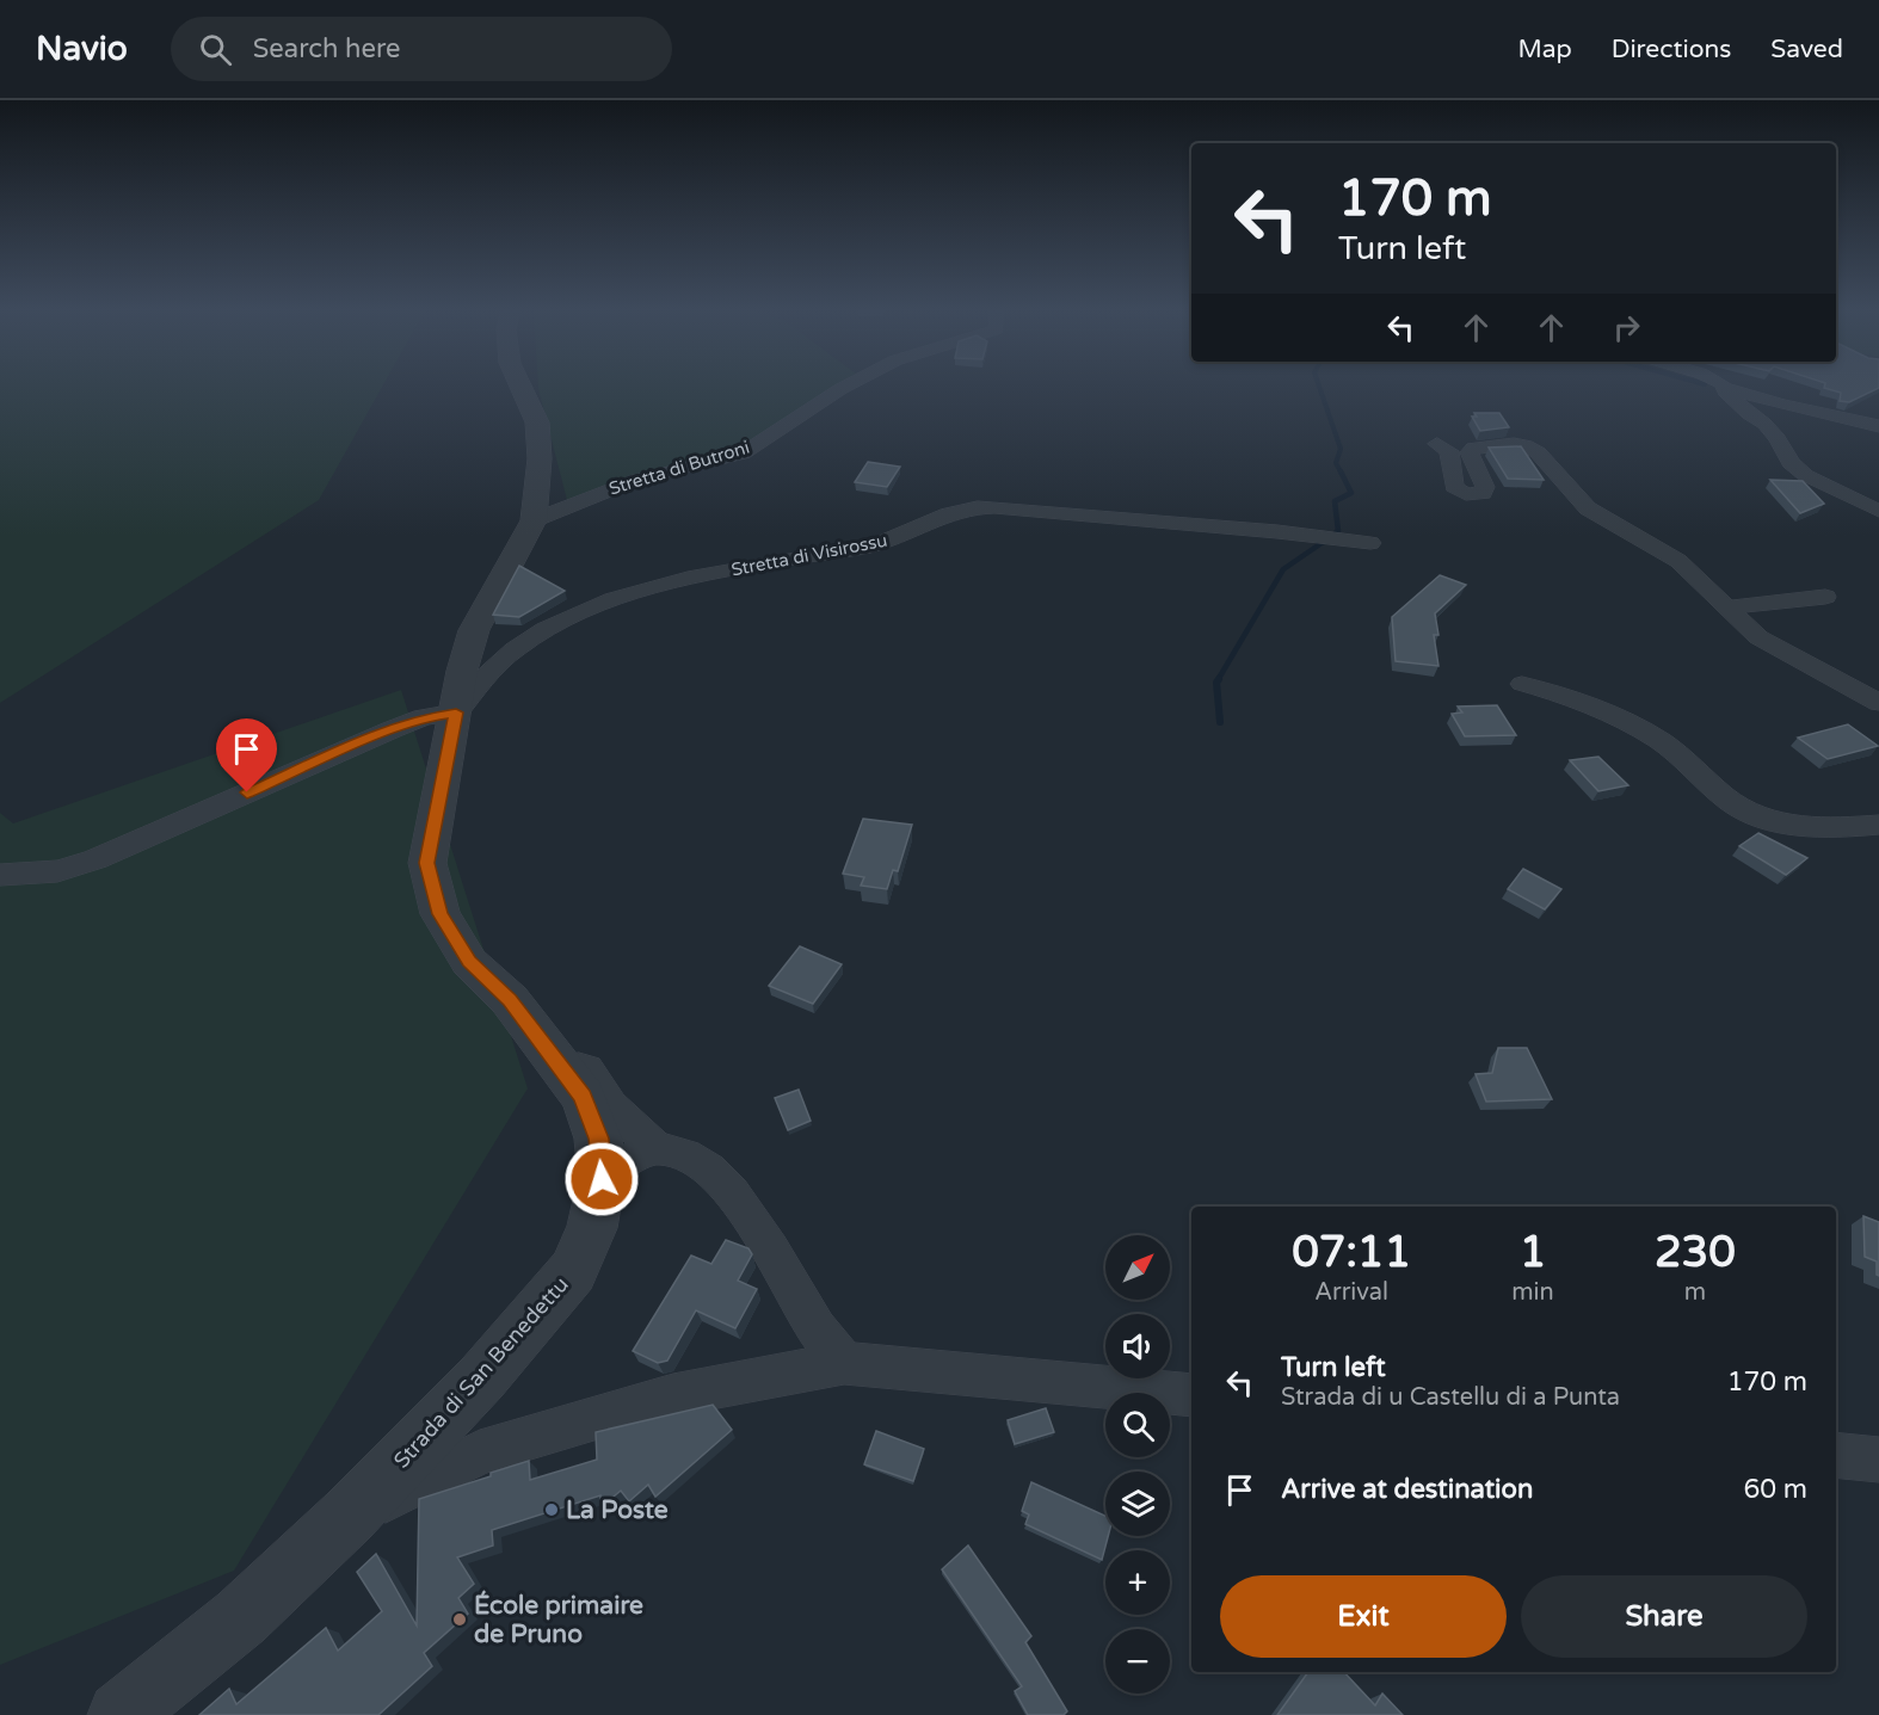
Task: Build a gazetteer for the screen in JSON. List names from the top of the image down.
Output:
{
  "streets": {
    "street": ["Stretta di Butroni", "Stretta di Visirossu", "Strada di San Benedettu"]
  },
  "crossings": [
    ["Stretta di Butroni", "Strada di San Benedettu"],
    ["Stretta di Visirossu", "Strada di San Benedettu"]
  ],
  "places": ["La Poste", "École primaire de Pruno"],
  "north": "top right",
  "page": {
    "header": "Navio",
    "search": "Search here",
    "nav": ["Map", "Directions", "Saved"],
    "turn": ["170 m", "Turn left"],
    "eta": [
      "07:11",
      "Arrival",
      "1",
      "min",
      "230",
      "m"
    ],
    "map_buttons": ["+", "−"],
    "list": [
      {
        "name": "Turn left",
        "note": "Strada di u Castellu di a Punta",
        "value": "170 m"
      },
      {
        "name": "Arrive at destination",
        "value": "60 m"
      }
    ],
    "buttons": ["Exit", "Share"]
  }
}
